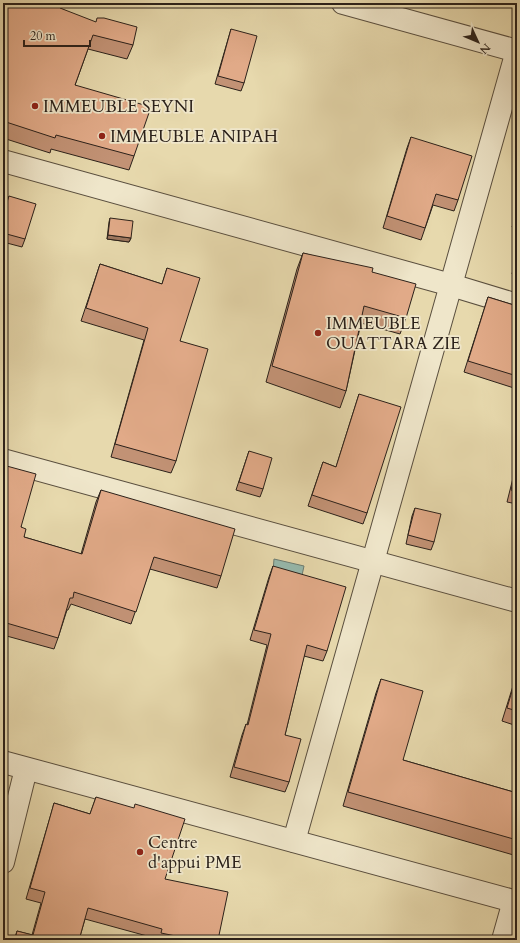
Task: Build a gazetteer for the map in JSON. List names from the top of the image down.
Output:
{
  "places": [
    "IMMEUBLE SEYNI",
    "IMMEUBLE ANIPAH",
    "IMMEUBLE OUATTARA ZIE",
    "Centre d'appui PME"
  ],
  "scale_bar": "20 m",
  "north": "bottom right"
}
